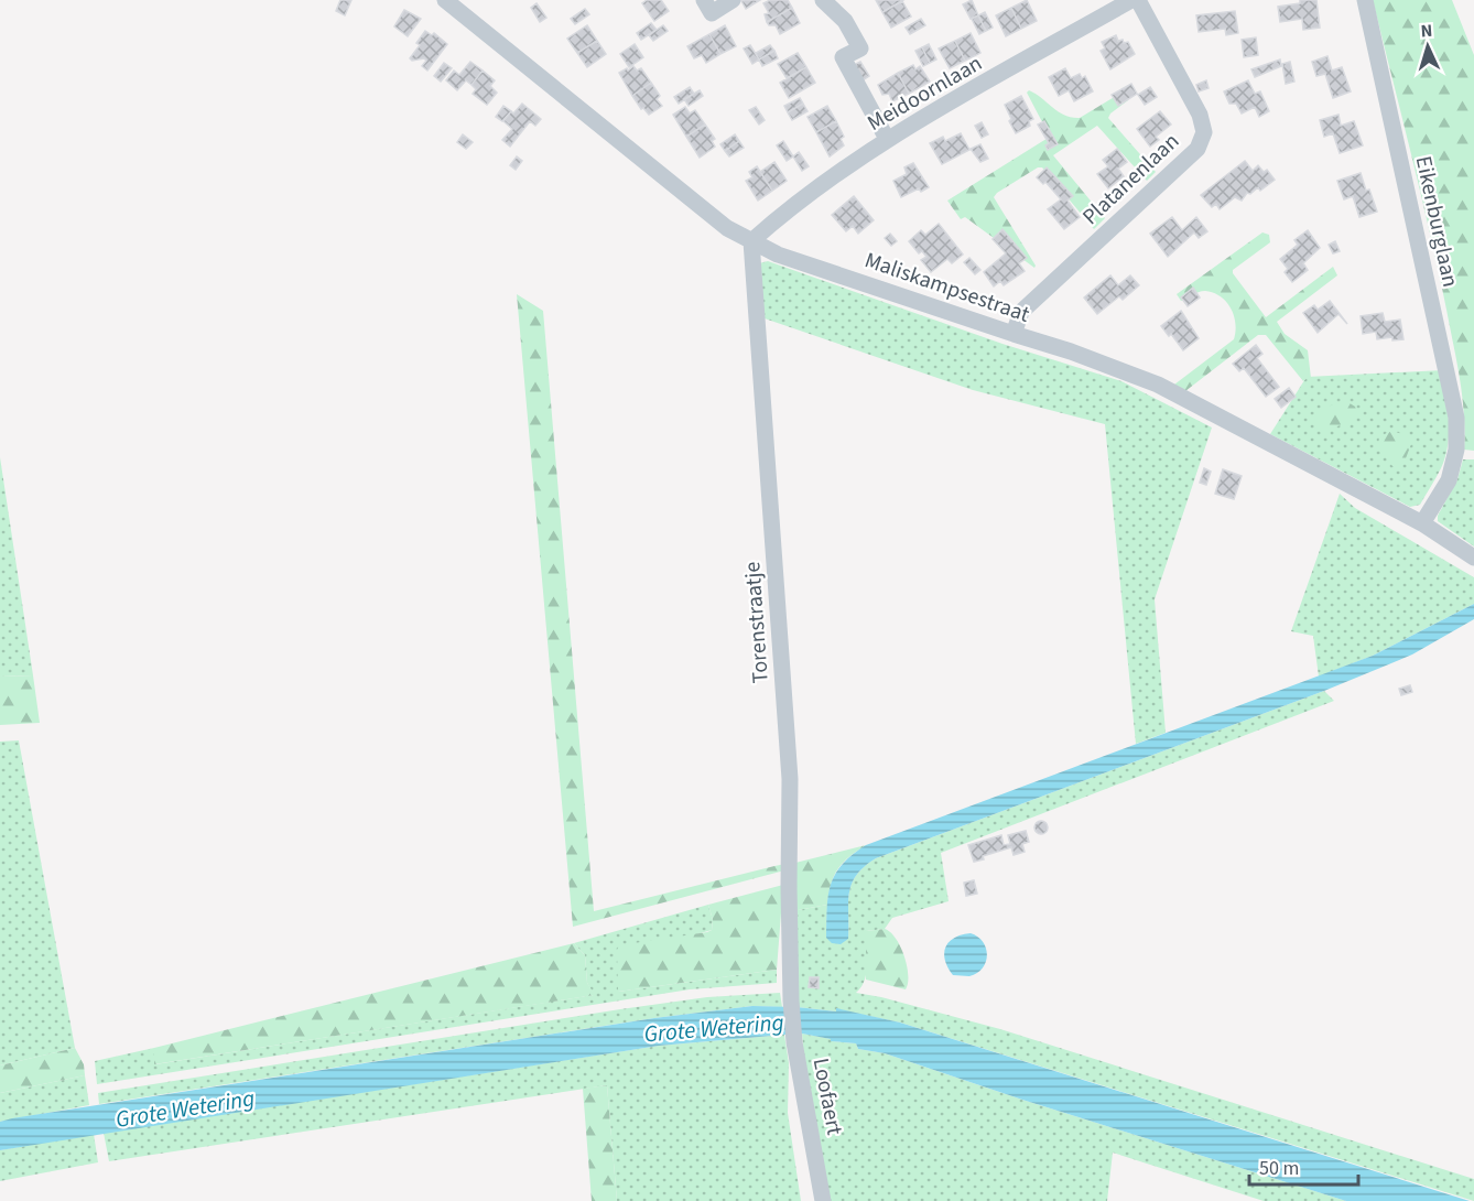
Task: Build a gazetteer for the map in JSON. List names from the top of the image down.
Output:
{
  "streets": {
    "street": [
      "Meidoornlaan",
      "Platanenlaan",
      "Eikenburglaan",
      "Maliskampsestraat",
      "Torenstraatje",
      "Loofaert"
    ]
  },
  "crossings": [
    ["Meidoornlaan", "Maliskampsestraat"],
    ["Meidoornlaan", "Torenstraatje"],
    ["Platanenlaan", "Maliskampsestraat"],
    ["Eikenburglaan", "Maliskampsestraat"],
    ["Maliskampsestraat", "Torenstraatje"],
    ["Torenstraatje", "Loofaert"]
  ],
  "water": ["Grote Wetering"],
  "scale_bar": "50 m",
  "north": "top"
}
